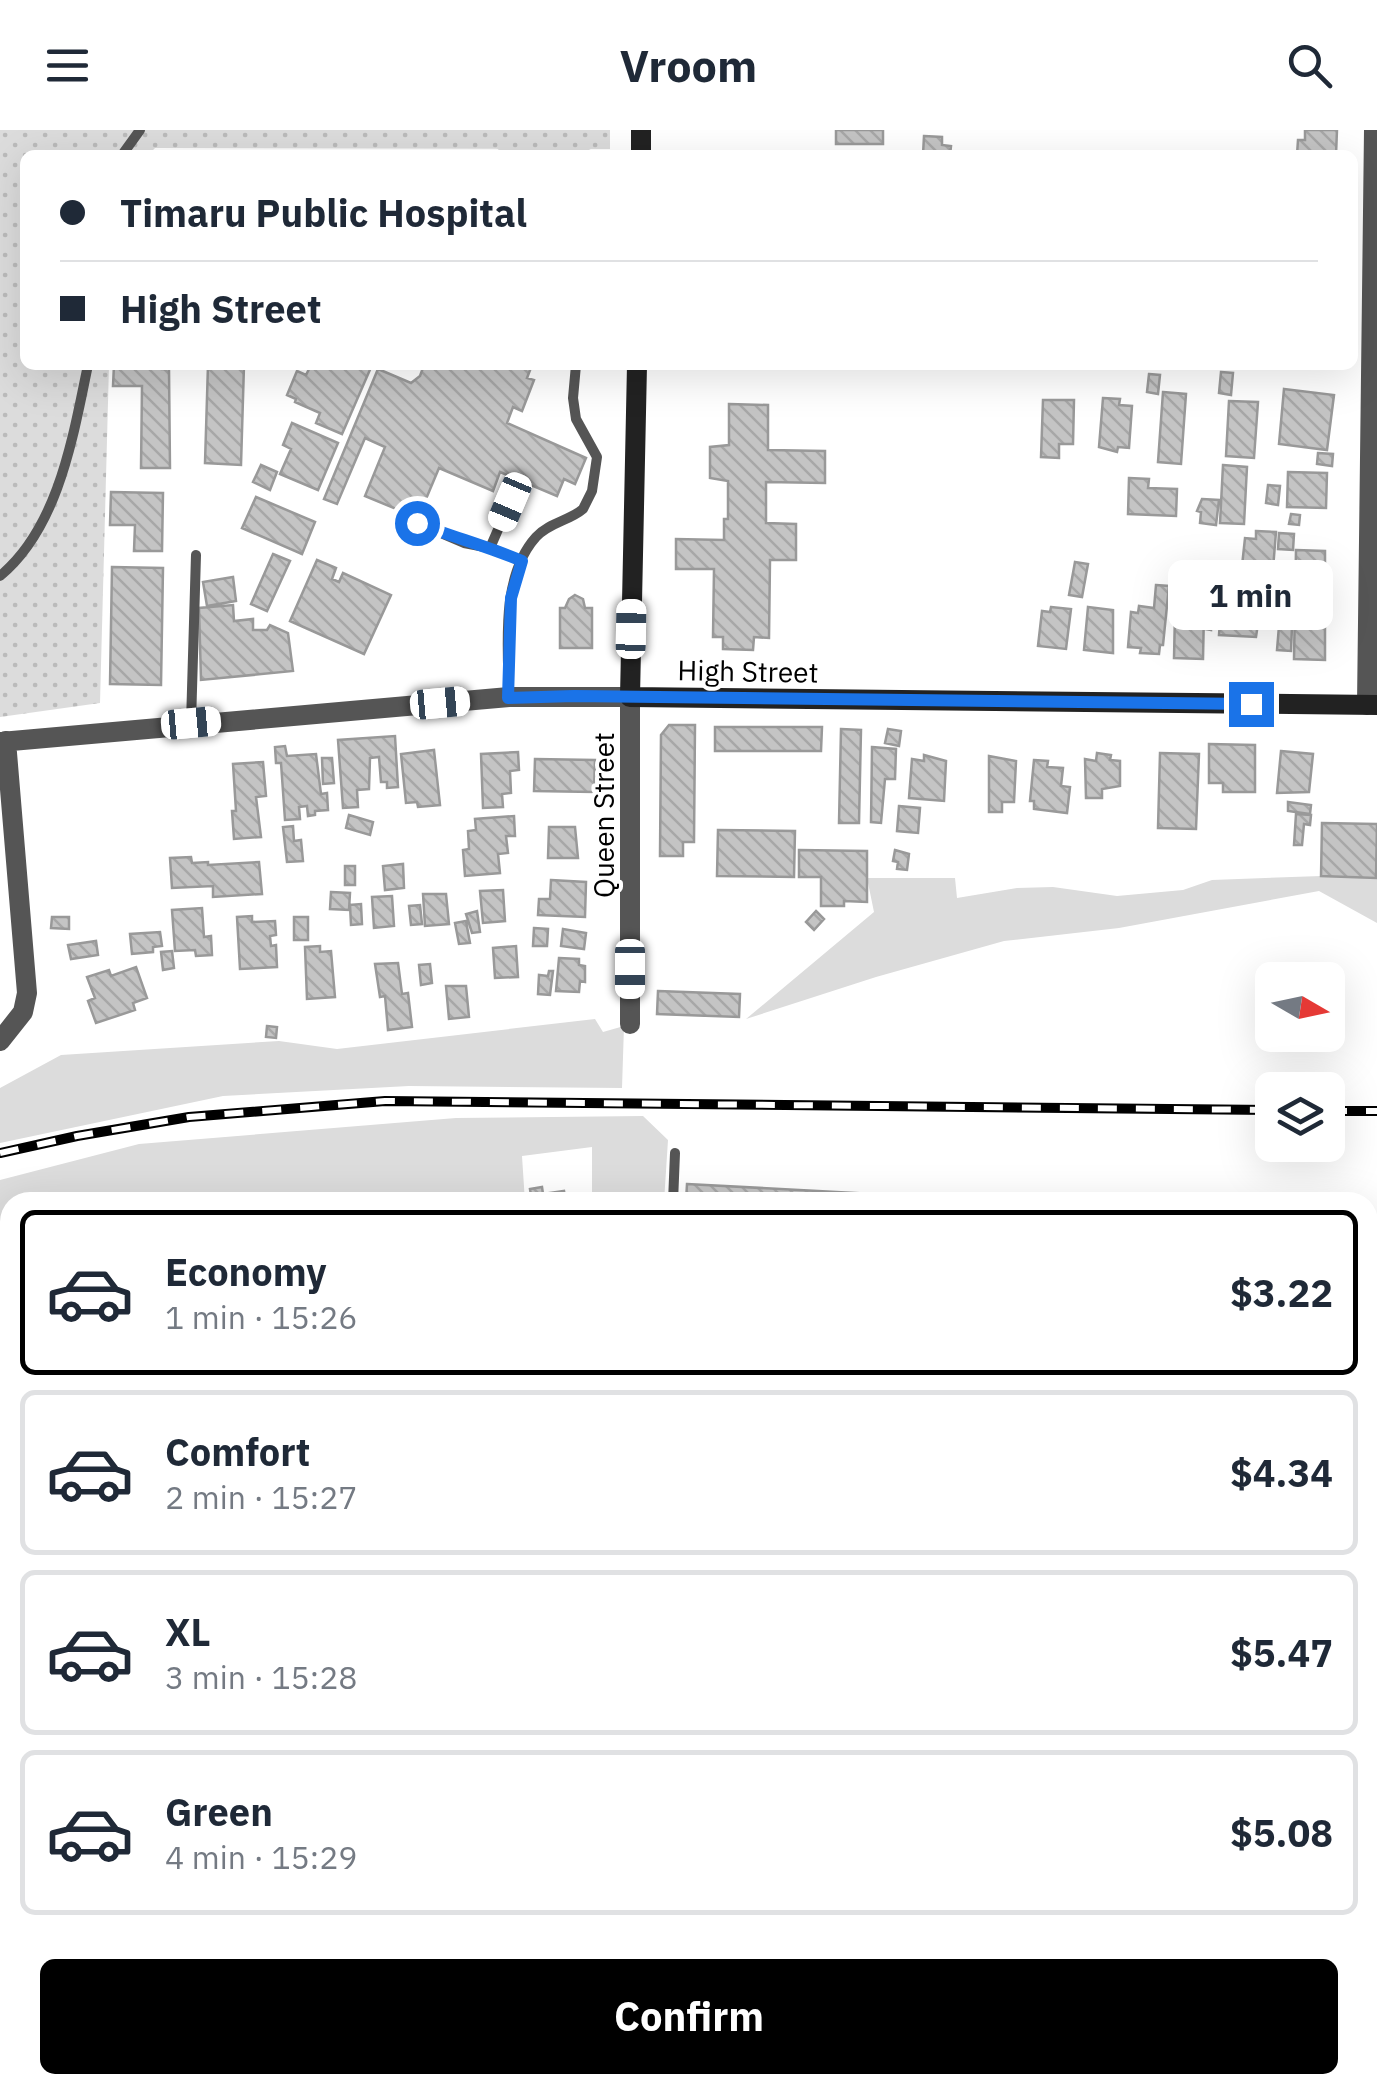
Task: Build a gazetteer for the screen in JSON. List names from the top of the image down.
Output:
{
  "streets": {
    "street": ["High Street", "Queen Street"]
  },
  "crossings": [
    ["High Street", "Queen Street"]
  ],
  "north": "right",
  "page": {
    "header": "Vroom",
    "banner": ["Timaru Public Hospital", "High Street"],
    "bubble": "1 min",
    "list": [
      {
        "name": "Economy",
        "note": "1 min · 15:26",
        "value": "$3.22"
      },
      {
        "name": "Comfort",
        "note": "2 min · 15:27",
        "value": "$4.34"
      },
      {
        "name": "XL",
        "note": "3 min · 15:28",
        "value": "$5.47"
      },
      {
        "name": "Green",
        "note": "4 min · 15:29",
        "value": "$5.08"
      }
    ],
    "buttons": "Confirm"
  }
}
